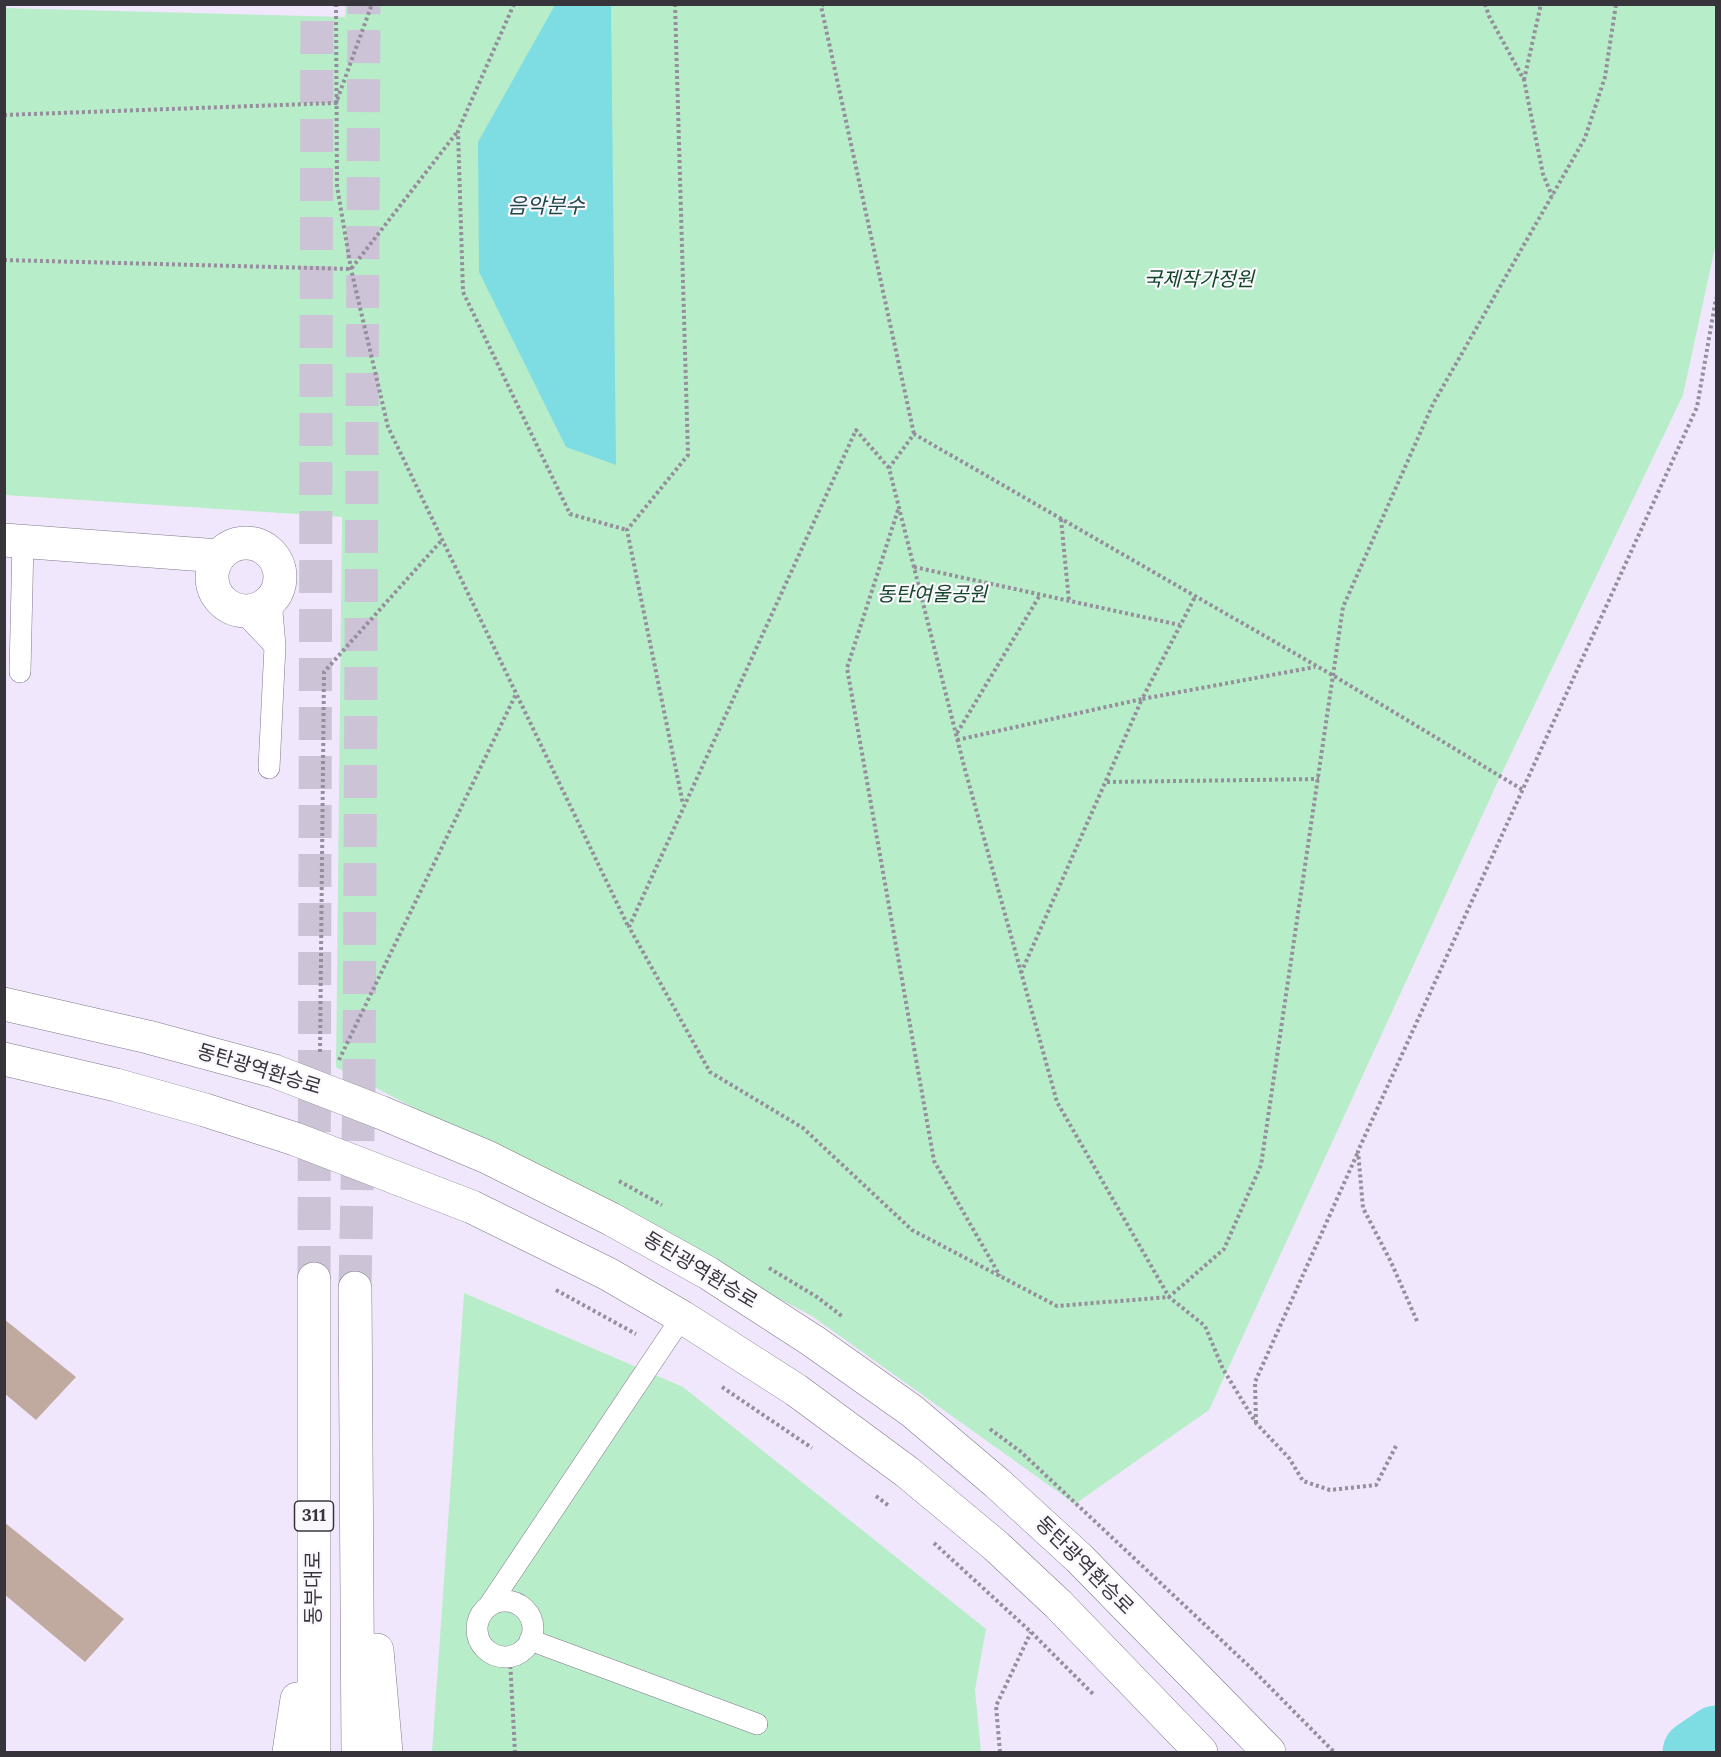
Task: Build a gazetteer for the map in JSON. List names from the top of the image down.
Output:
{
  "streets": {
    "main road": ["동탄광역환승로", "311", "동부대로"]
  },
  "water": ["음악분수"],
  "parks": ["국제작가정원", "동탄여울공원"]
}
